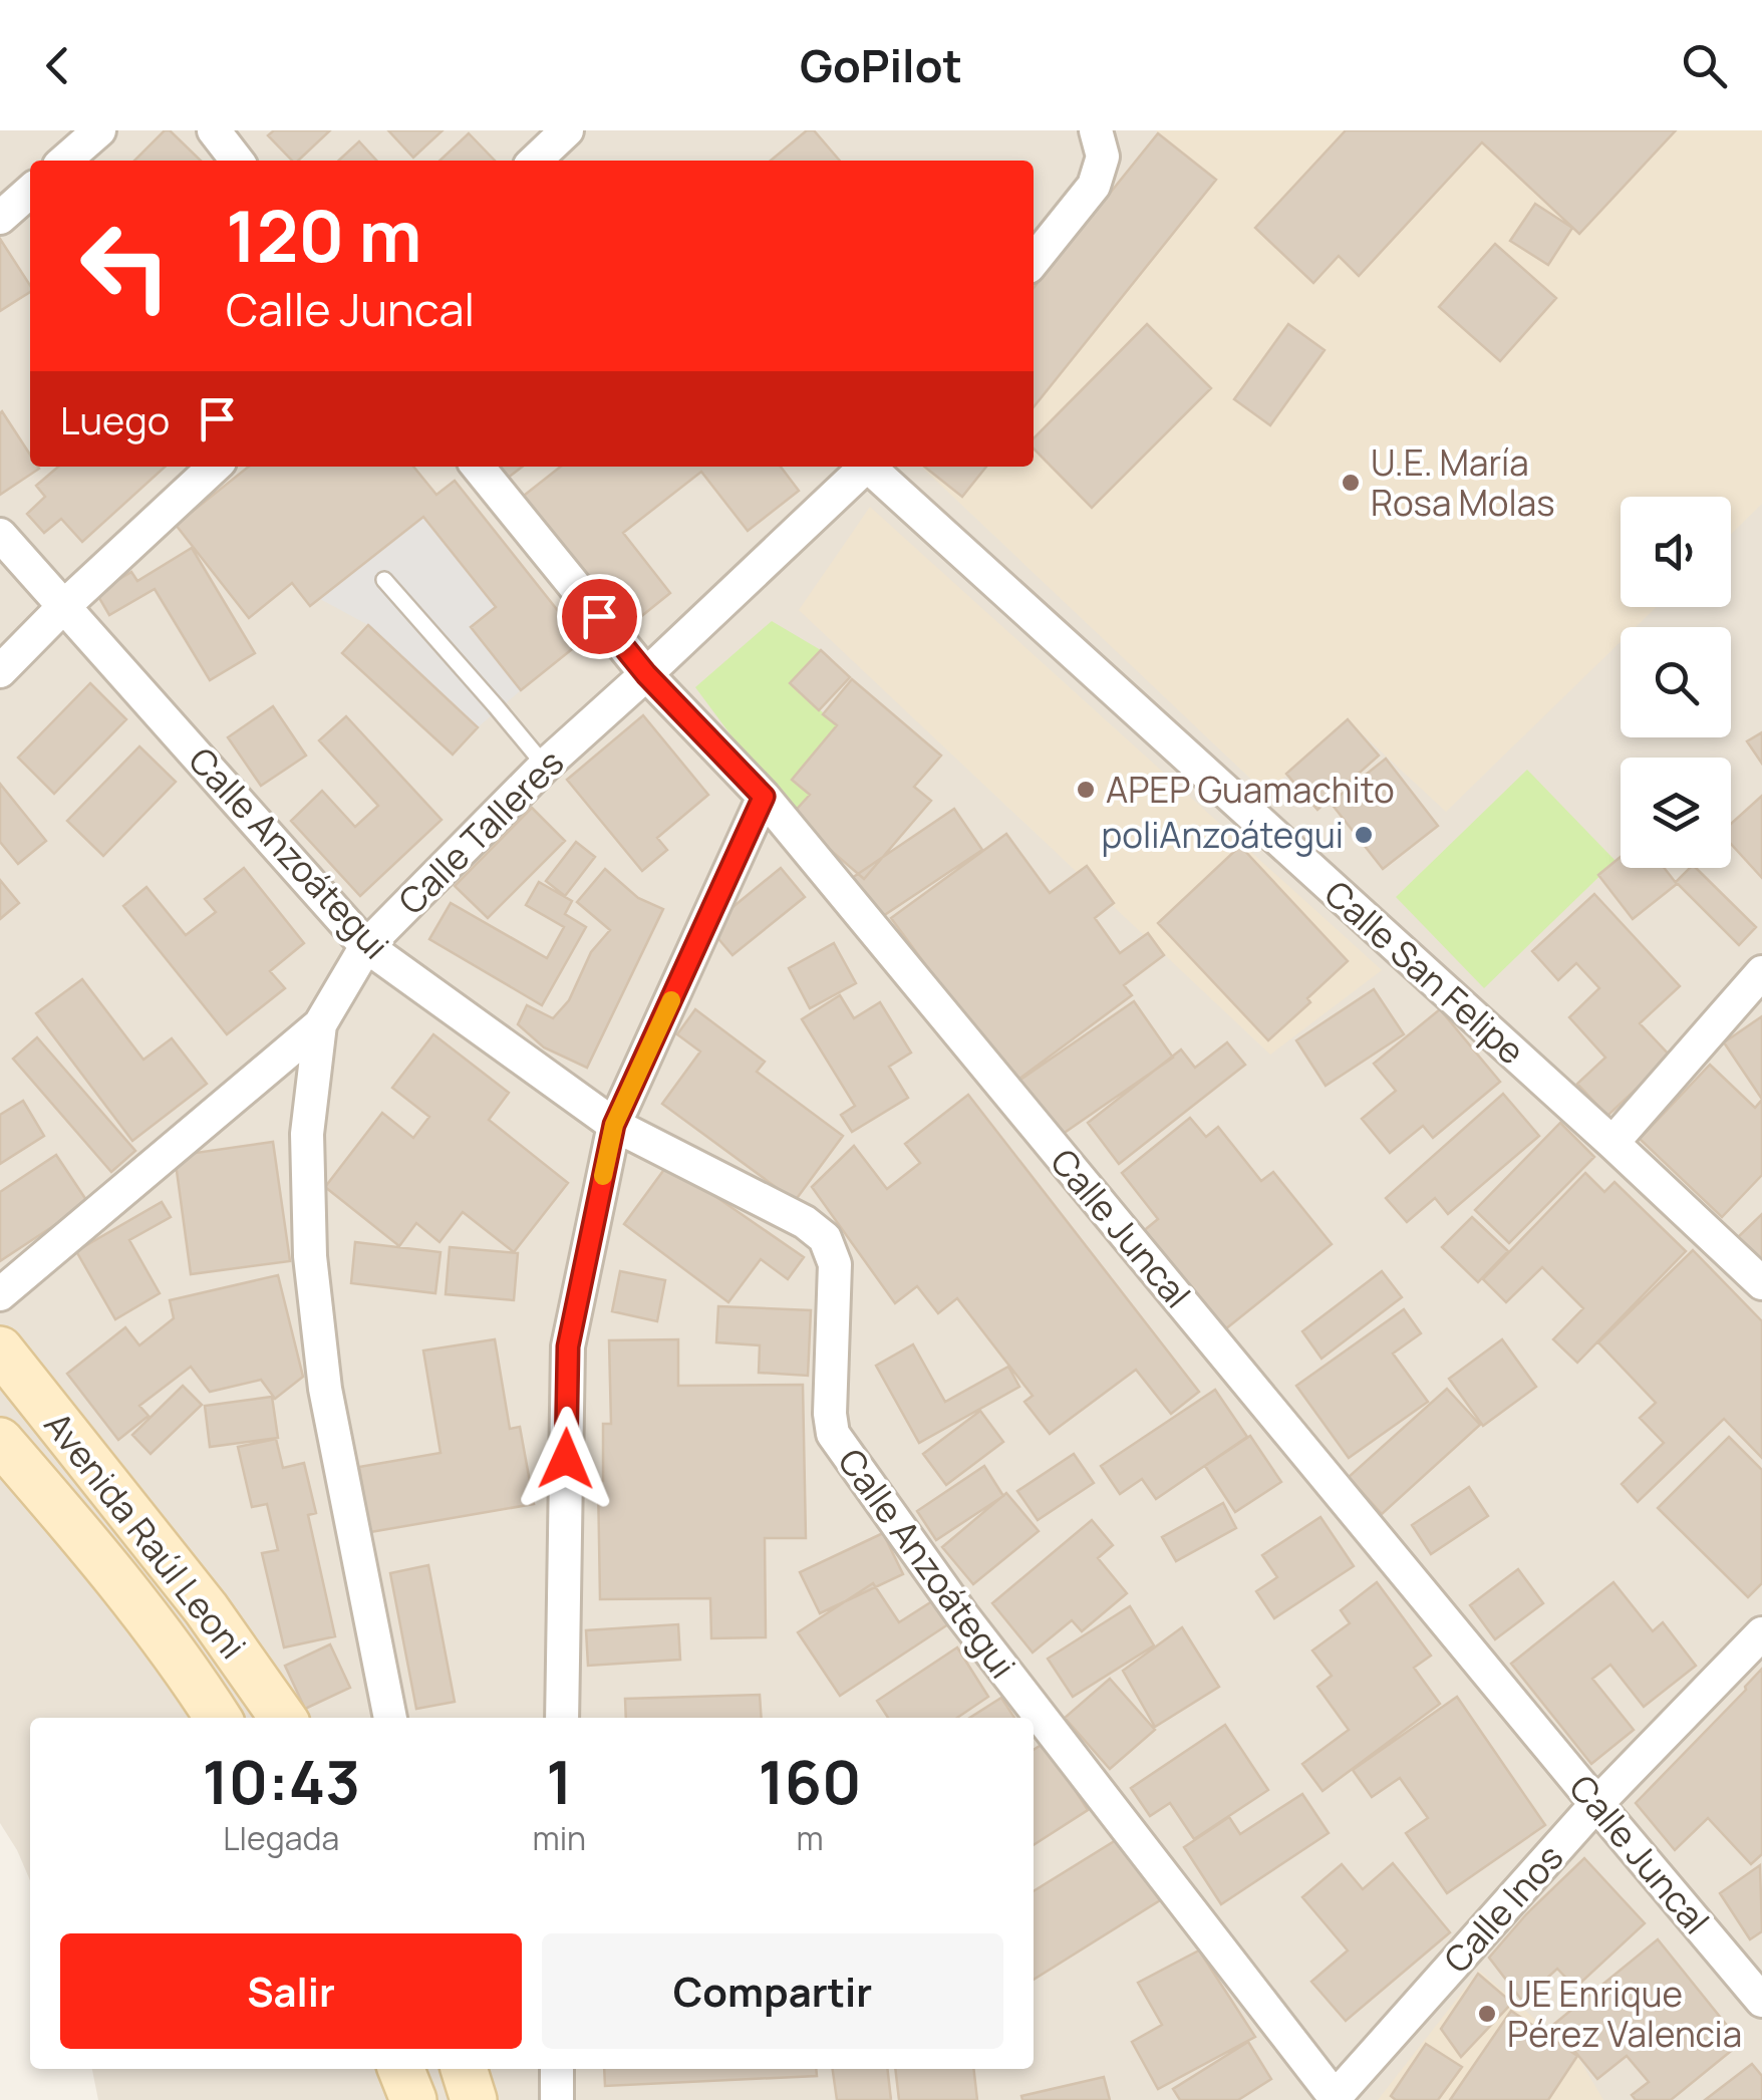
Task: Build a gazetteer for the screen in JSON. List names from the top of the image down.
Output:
{
  "streets": {
    "main road": ["Avenida Raúl Leoni"],
    "street": [
      "Calle Talleres",
      "Calle Anzoátegui",
      "Calle San Felipe",
      "Calle Juncal",
      "Calle Inos"
    ]
  },
  "crossings": [
    ["Calle Talleres", "Calle Anzoátegui"],
    ["Calle Talleres", "Calle Juncal"],
    ["Calle Anzoátegui", "Calle Inos"],
    ["Calle Juncal", "Calle Inos"]
  ],
  "places": [
    "U.E. María Rosa Molas",
    "APEP Guamachito",
    "poliAnzoátegui",
    "UE Enrique Pérez Valencia"
  ],
  "page": {
    "header": "GoPilot",
    "turn": ["120 m", "Calle Juncal"],
    "then": "Luego",
    "eta": [
      "10:43",
      "Llegada",
      "1",
      "min",
      "160",
      "m"
    ],
    "buttons": ["Salir", "Compartir"]
  }
}
